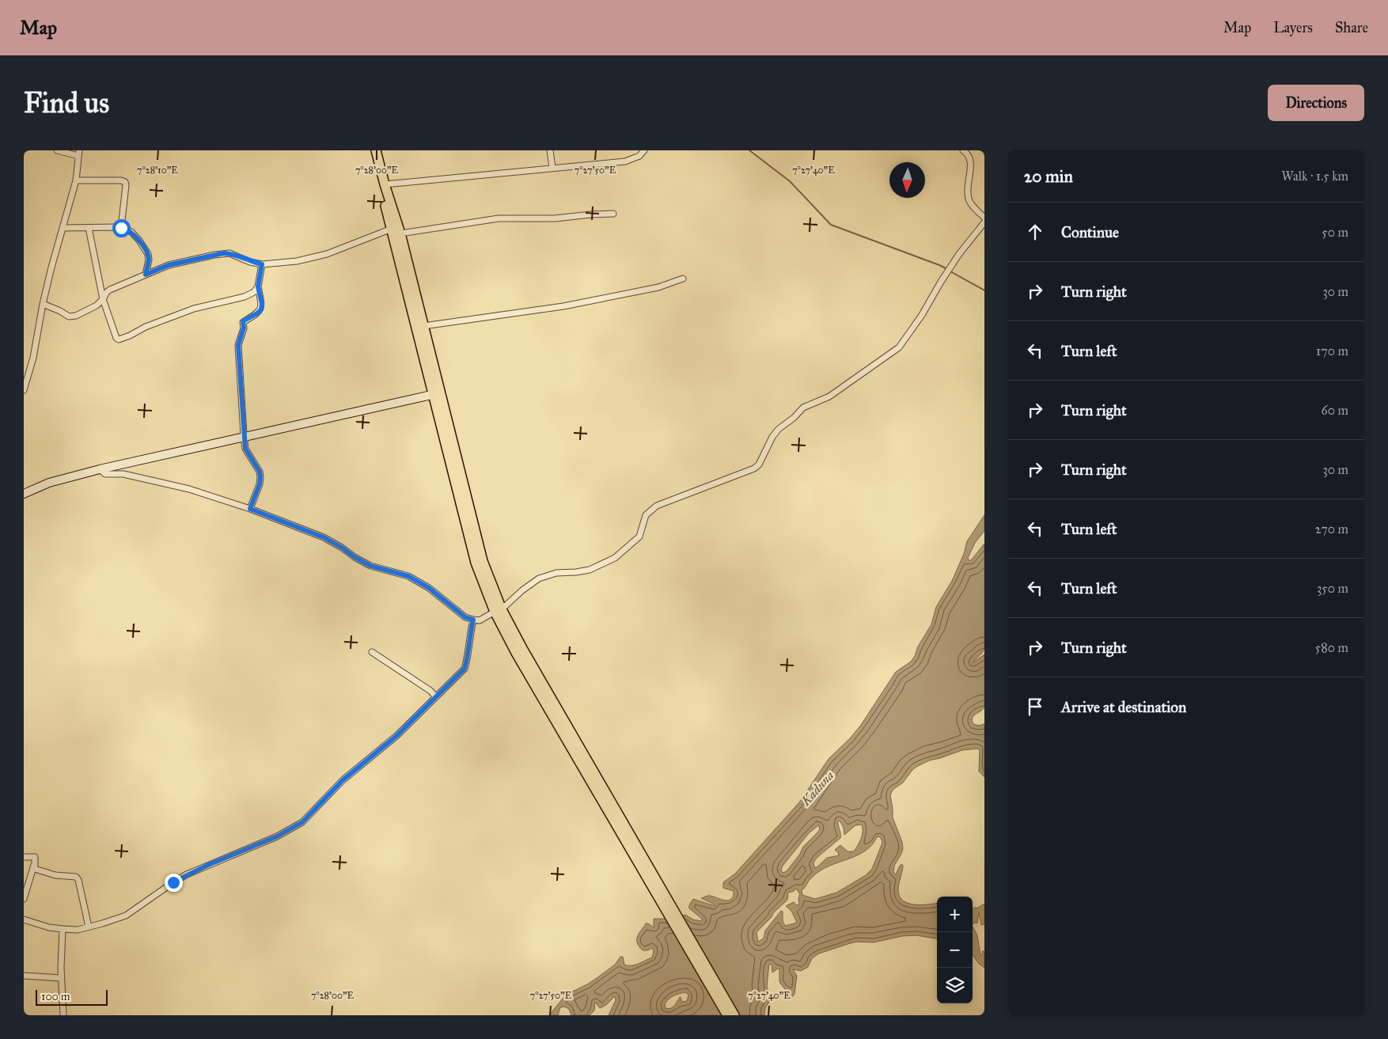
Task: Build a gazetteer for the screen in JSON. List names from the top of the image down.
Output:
{
  "water": ["Kaduna"],
  "scale_bar": "100 m",
  "north": "bottom",
  "page": {
    "header": "Map",
    "nav": ["Map", "Layers", "Share"],
    "buttons": "Directions",
    "title": "Find us",
    "heading": ["20 min", "Walk · 1.5 km"],
    "list": [
      ["Continue", "50 m"],
      ["Turn right", "30 m"],
      ["Turn left", "170 m"],
      ["Turn right", "60 m"],
      ["Turn right", "30 m"],
      ["Turn left", "270 m"],
      ["Turn left", "350 m"],
      ["Turn right", "580 m"],
      "Arrive at destination"
    ],
    "map_buttons": ["+", "−"],
    "scale": "100 m"
  },
  "coordinates": [
    "7°28'10\"E",
    "7°28'00\"E",
    "7°27'50\"E",
    "7°27'40\"E"
  ]
}
